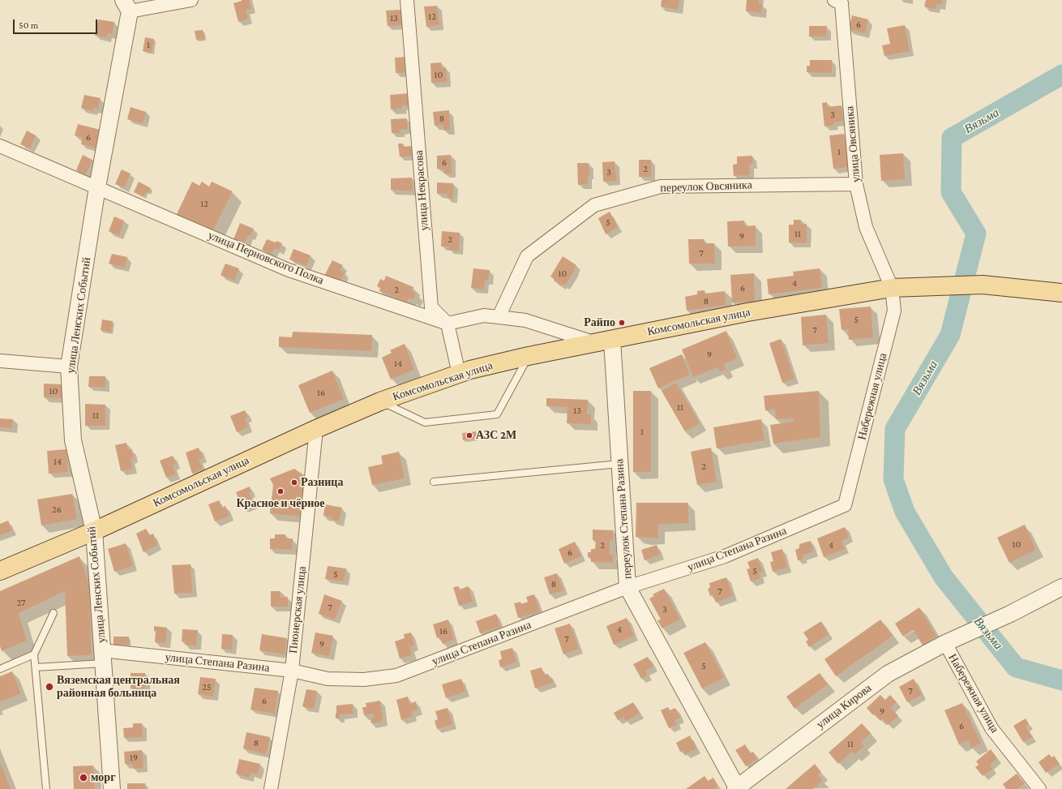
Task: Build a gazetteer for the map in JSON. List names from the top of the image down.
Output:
{
  "streets": {
    "main road": ["Комсомольская улица"],
    "street": [
      "улица Овсяника",
      "переулок Овсяника",
      "улица Некрасова",
      "улица Перновского Полка",
      "улица Ленских Событий",
      "Набережная улица",
      "переулок Степана Разина",
      "улица Степана Разина",
      "Пионерская улица",
      "улица Кирова"
    ]
  },
  "crossings": [
    ["улица Овсяника", "переулок Овсяника"],
    ["улица Овсяника", "Комсомольская улица"],
    ["улица Овсяника", "Набережная улица"],
    ["улица Некрасова", "улица Перновского Полка"],
    ["улица Перновского Полка", "улица Ленских Событий"],
    ["улица Ленских Событий", "Комсомольская улица"],
    ["улица Ленских Событий", "улица Степана Разина"],
    ["Комсомольская улица", "Набережная улица"],
    ["Комсомольская улица", "переулок Степана Разина"],
    ["Комсомольская улица", "Пионерская улица"],
    ["Набережная улица", "улица Степана Разина"],
    ["Набережная улица", "улица Кирова"],
    ["переулок Степана Разина", "улица Степана Разина"],
    ["переулок Степана Разина", "улица Кирова"],
    ["улица Степана Разина", "Пионерская улица"]
  ],
  "water": ["Вязьма"],
  "places": [
    "Райпо",
    "АЗС 2М",
    "Разница",
    "Красное и чёрное",
    "Вяземская центральная районная больница",
    "морг"
  ],
  "house_numbers": [
    "12",
    "13",
    "6",
    "1",
    "10",
    "3",
    "8",
    "6",
    "1",
    "6",
    "2",
    "3",
    "12",
    "5",
    "11",
    "9",
    "2",
    "7",
    "10",
    "4",
    "6",
    "2",
    "8",
    "5",
    "7",
    "9",
    "14",
    "10",
    "16",
    "11",
    "13",
    "11",
    "1",
    "14",
    "2",
    "26",
    "10",
    "2",
    "4",
    "6",
    "5",
    "5",
    "8",
    "7",
    "27",
    "7",
    "3",
    "4",
    "16",
    "7",
    "9",
    "5",
    "25",
    "7",
    "6",
    "9",
    "6",
    "8",
    "11",
    "19"
  ],
  "scale_bar": "50 m"
}
